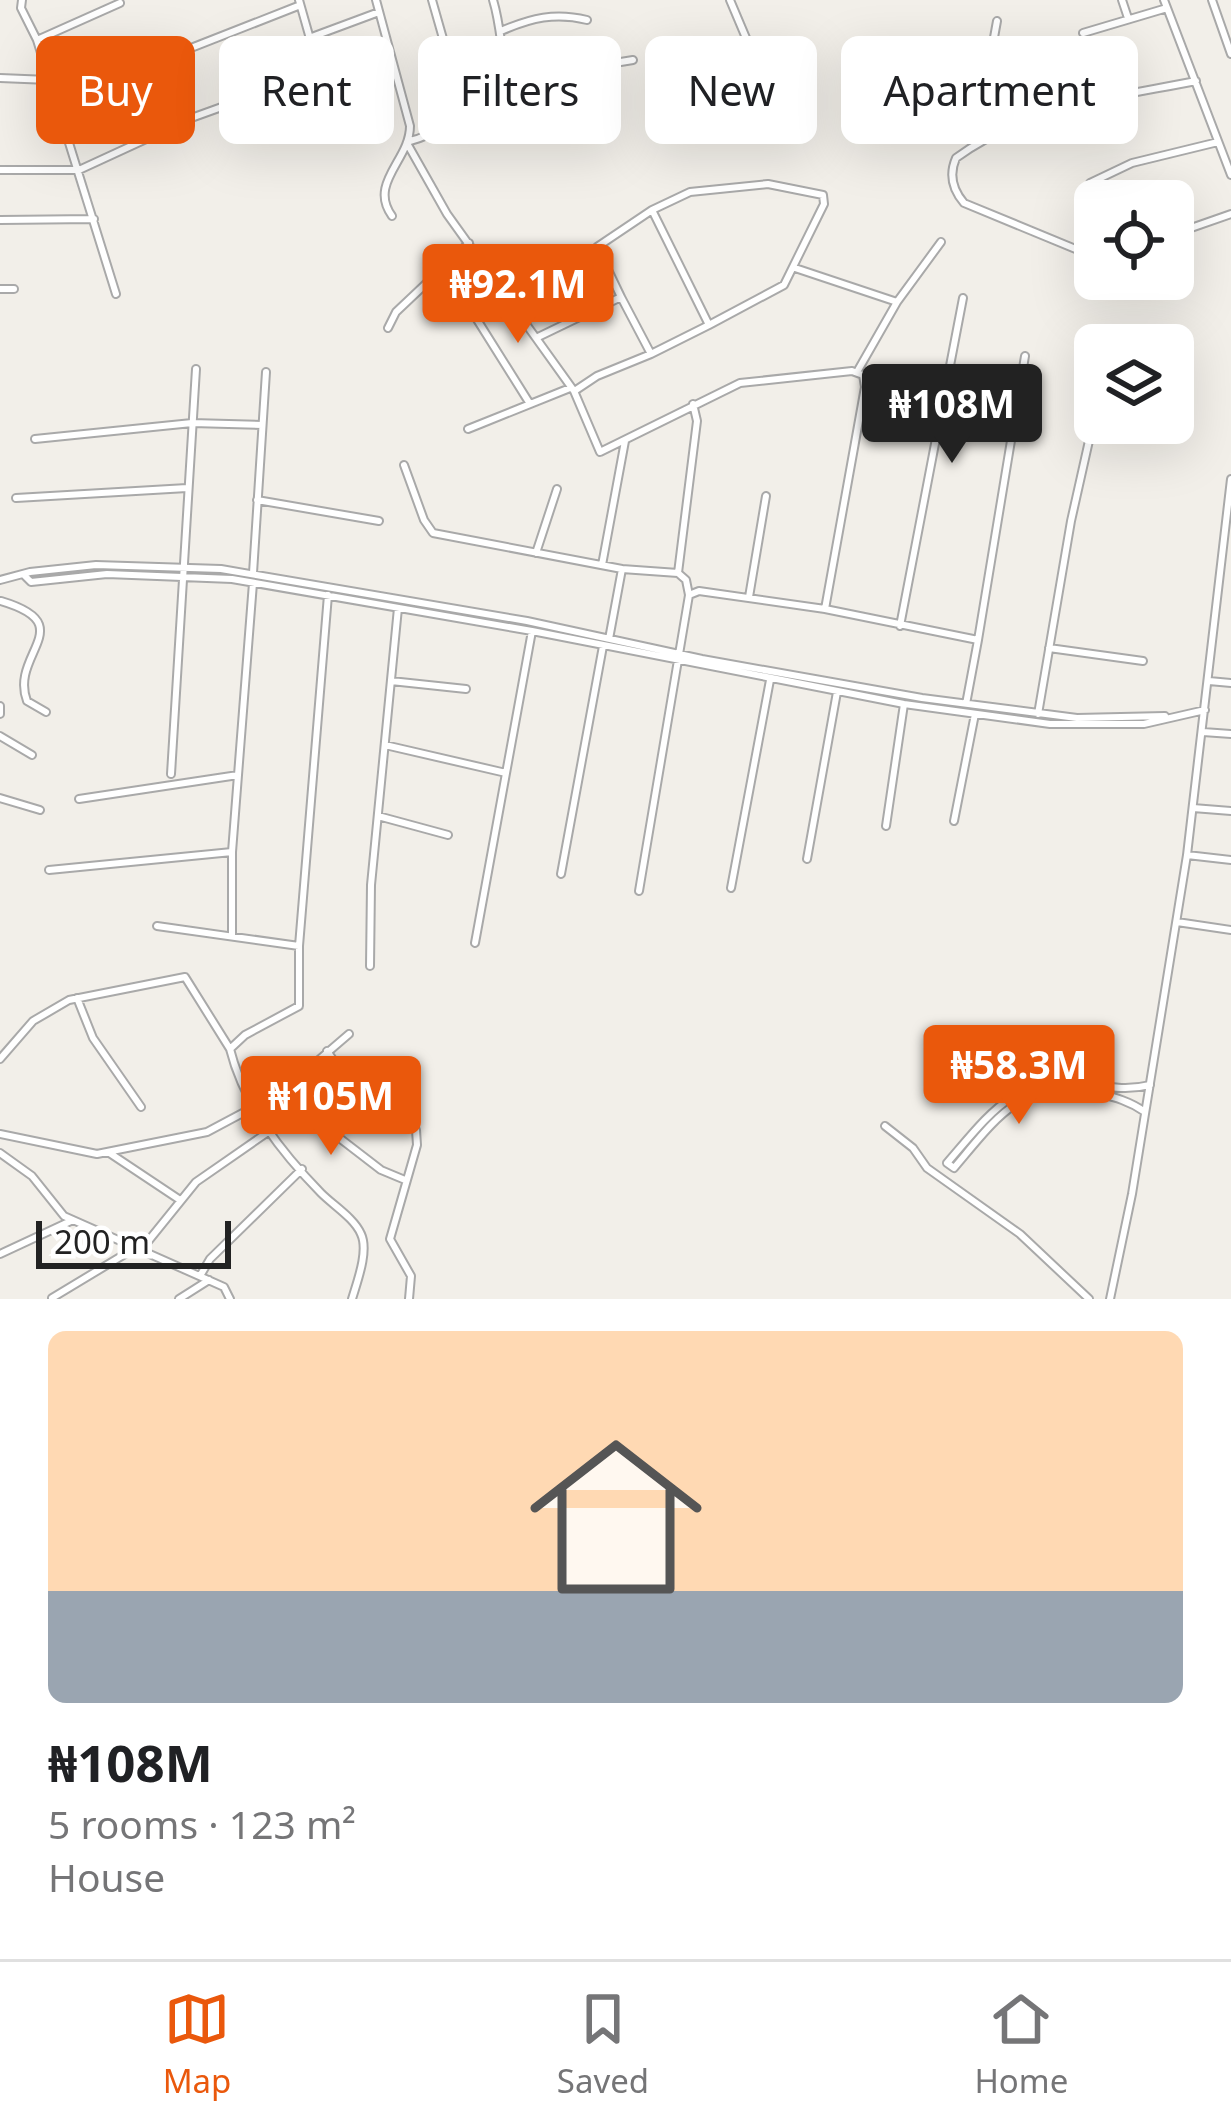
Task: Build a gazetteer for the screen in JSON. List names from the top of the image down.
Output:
{
  "scale_bar": "200 m",
  "page": {
    "chip": [
      "Buy",
      "Rent",
      "Filters",
      "New",
      "Apartment"
    ],
    "price": [
      "₦92.1M",
      "₦108M",
      "₦58.3M",
      "₦105M"
    ],
    "scale": "200 m",
    "list": [
      {
        "name": "₦108M",
        "note": "5 rooms · 123 m² · House"
      }
    ],
    "tabs": ["Map", "Saved", "Home"]
  }
}
